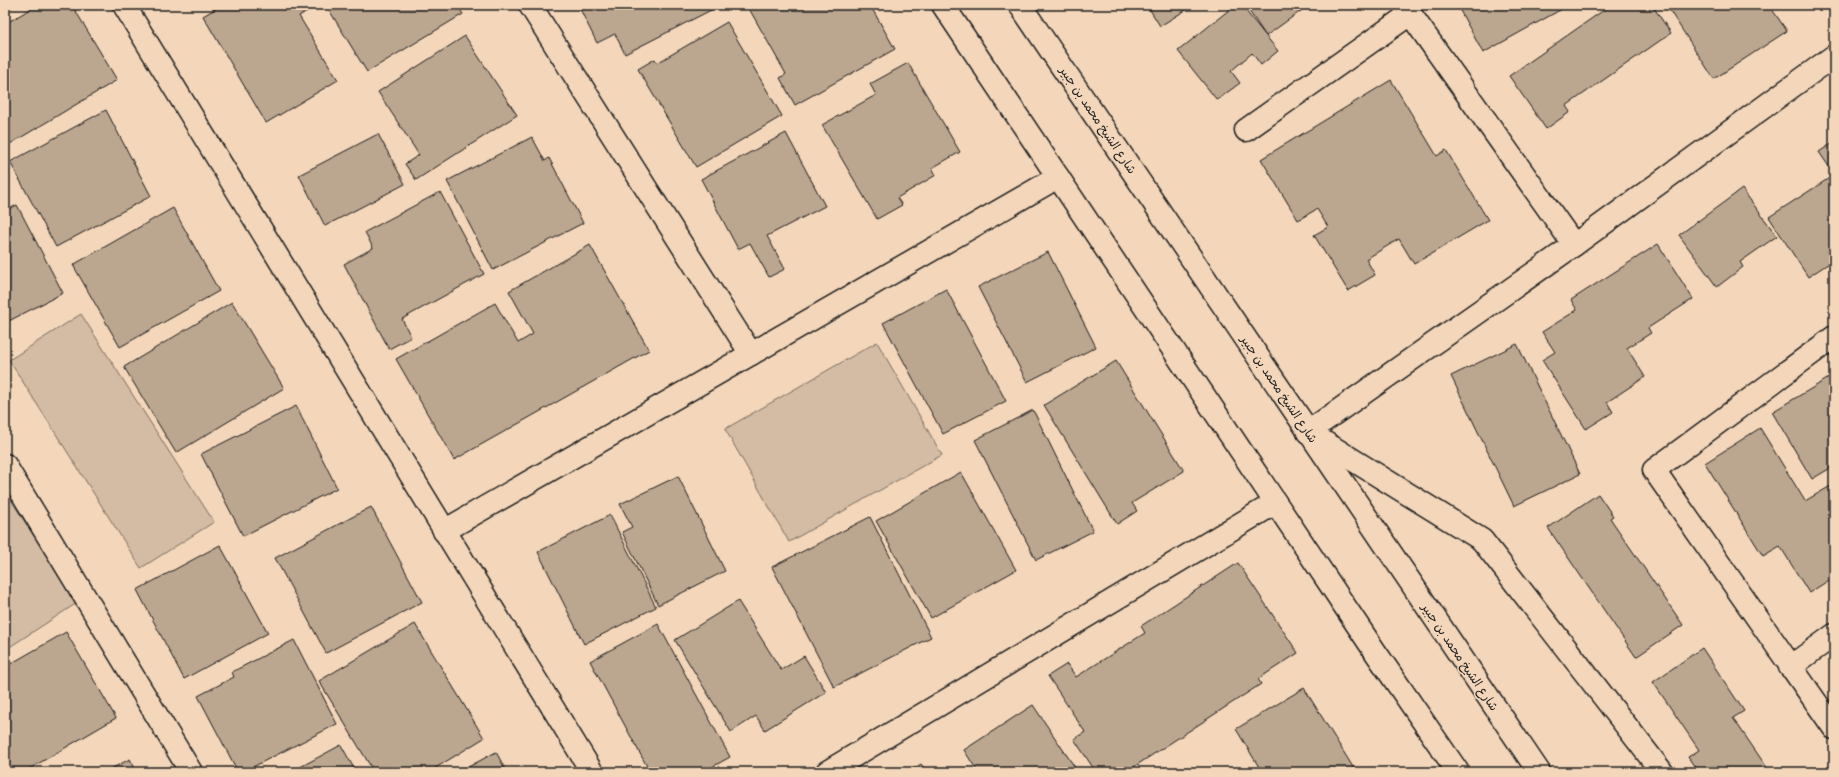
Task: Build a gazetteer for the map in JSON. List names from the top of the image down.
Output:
{
  "streets": {
    "street": ["شارع الشيخ محمد بن جبير"]
  }
}
